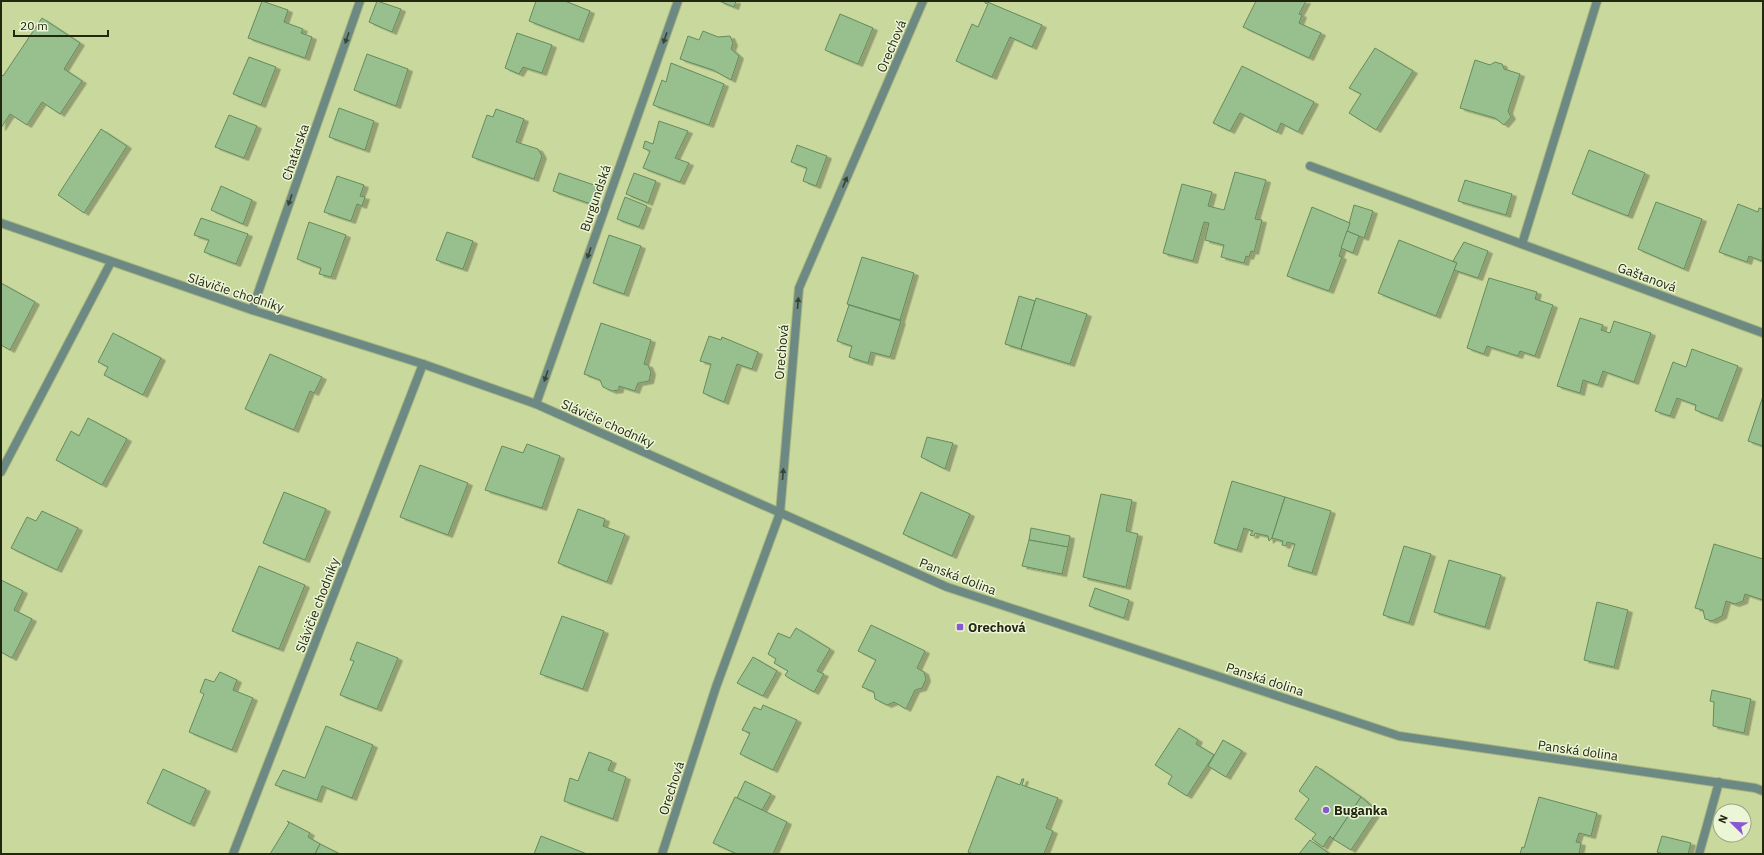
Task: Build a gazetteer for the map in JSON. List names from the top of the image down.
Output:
{
  "streets": {
    "street": [
      "Orechová",
      "Chatárska",
      "Burgundská",
      "Gaštanová",
      "Slávičie chodníky",
      "Panská dolina"
    ]
  },
  "crossings": [
    ["Orechová", "Slávičie chodníky"],
    ["Orechová", "Panská dolina"],
    ["Chatárska", "Slávičie chodníky"],
    ["Burgundská", "Slávičie chodníky"],
    ["Slávičie chodníky", "Panská dolina"]
  ],
  "one_way": ["Orechová", "Chatárska", "Burgundská"],
  "places": {
    "transit": ["Orechová"],
    "other": ["Buganka"]
  },
  "scale_bar": "20 m",
  "north": "top left"
}
